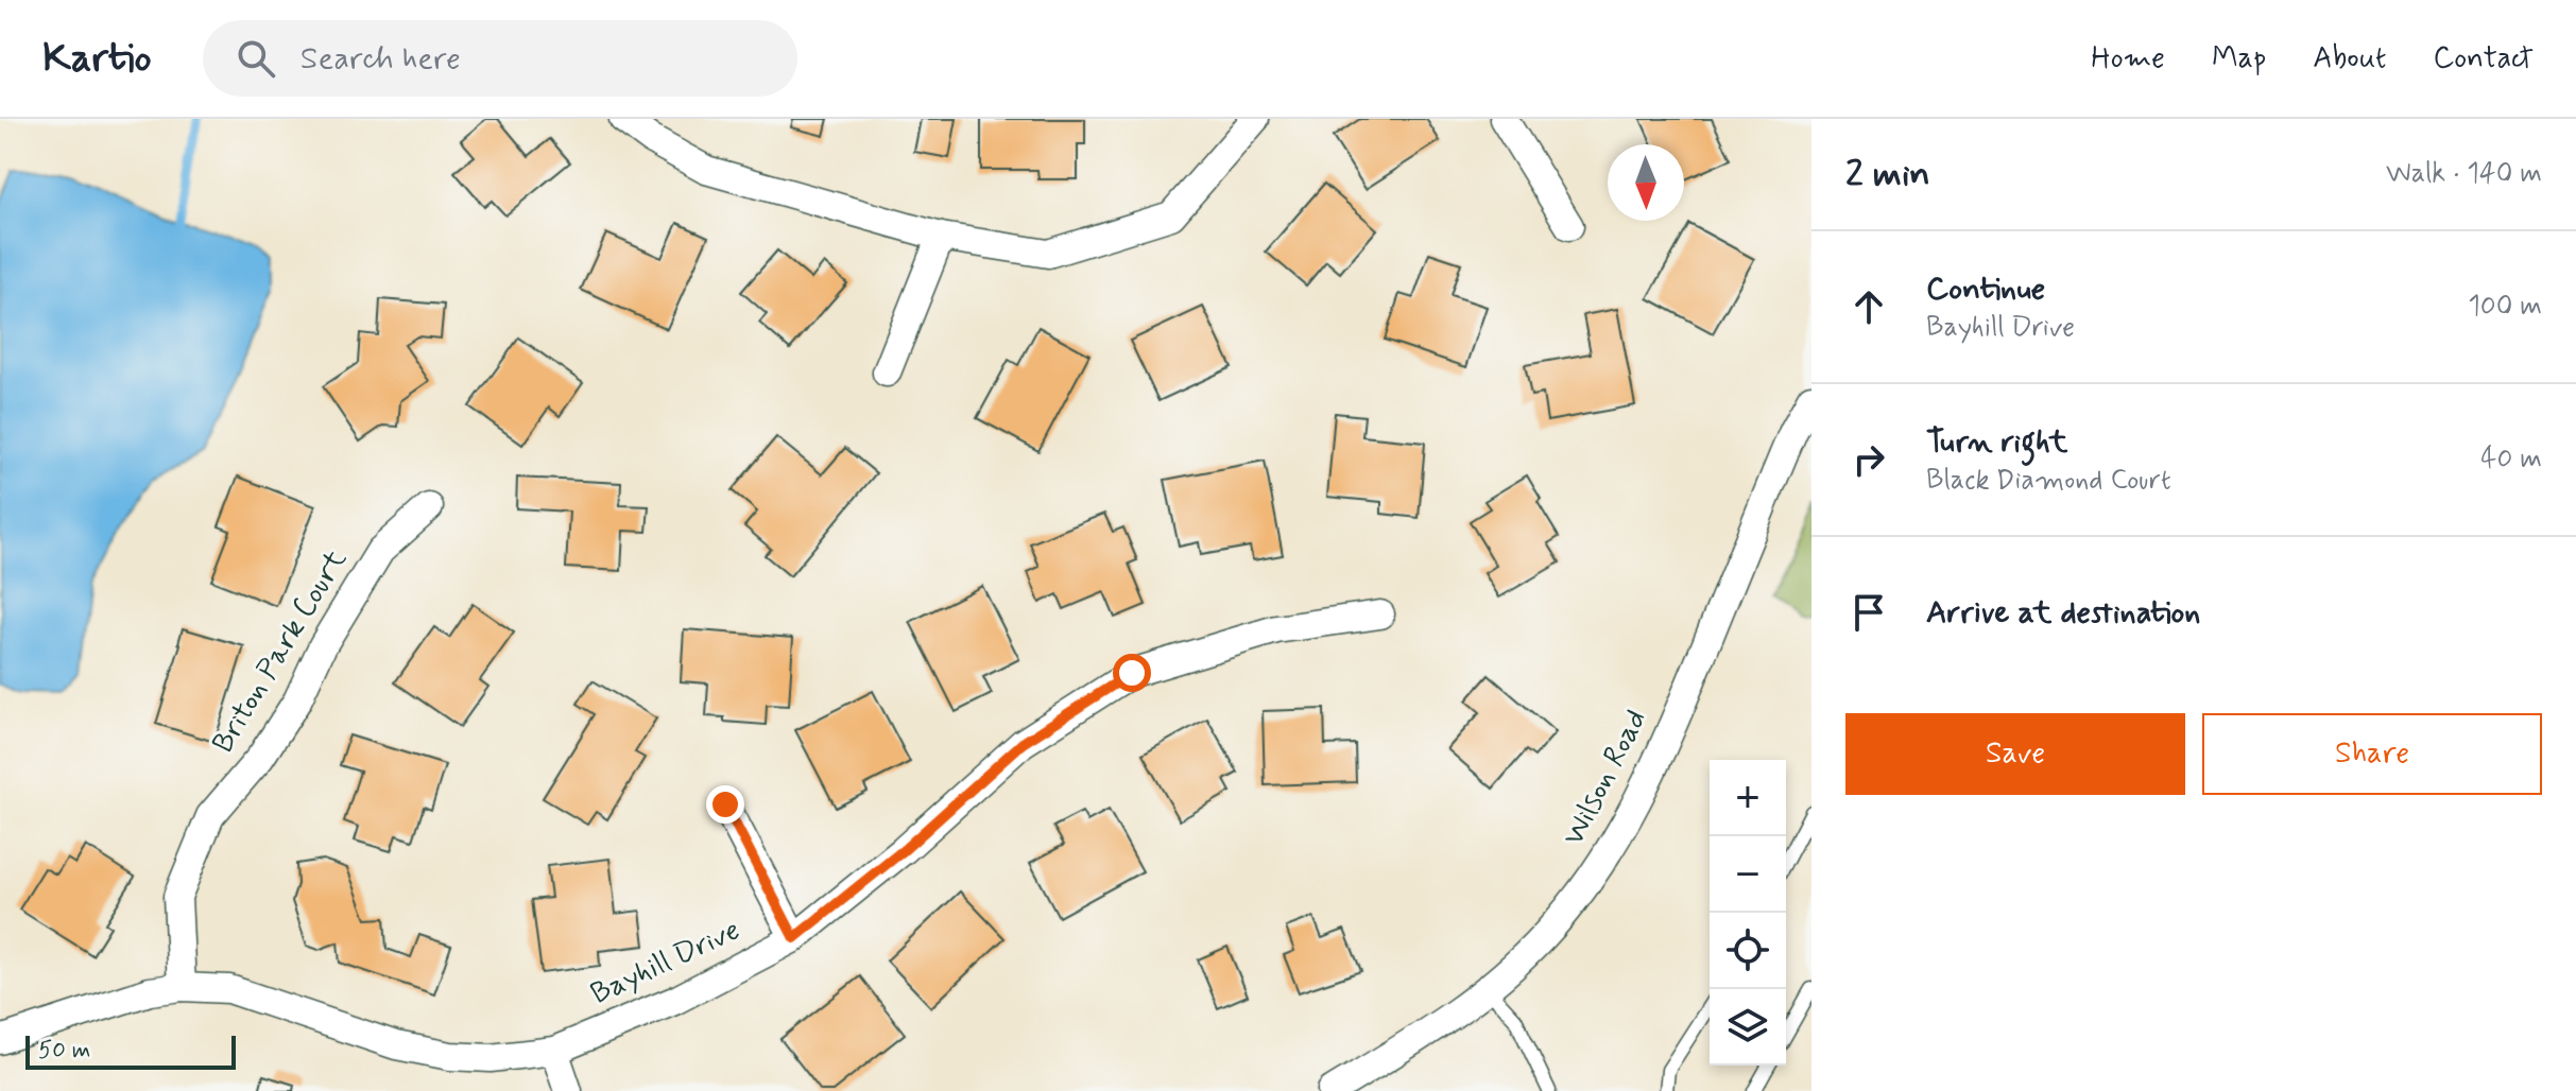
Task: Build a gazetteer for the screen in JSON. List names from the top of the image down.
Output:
{
  "streets": {
    "street": ["Briton Park Court", "Wilson Road", "Bayhill Drive"]
  },
  "crossings": [
    ["Briton Park Court", "Bayhill Drive"]
  ],
  "scale_bar": "50 m",
  "north": "bottom",
  "page": {
    "header": "Kartio",
    "search": "Search here",
    "nav": [
      "Home",
      "Map",
      "About",
      "Contact"
    ],
    "heading": ["2 min", "Walk · 140 m"],
    "list": [
      ["Continue", "Bayhill Drive", "100 m"],
      ["Turn right", "Black Diamond Court", "40 m"],
      "Arrive at destination"
    ],
    "buttons": ["Save", "Share"],
    "map_buttons": ["+", "−"],
    "scale": "50 m"
  }
}
